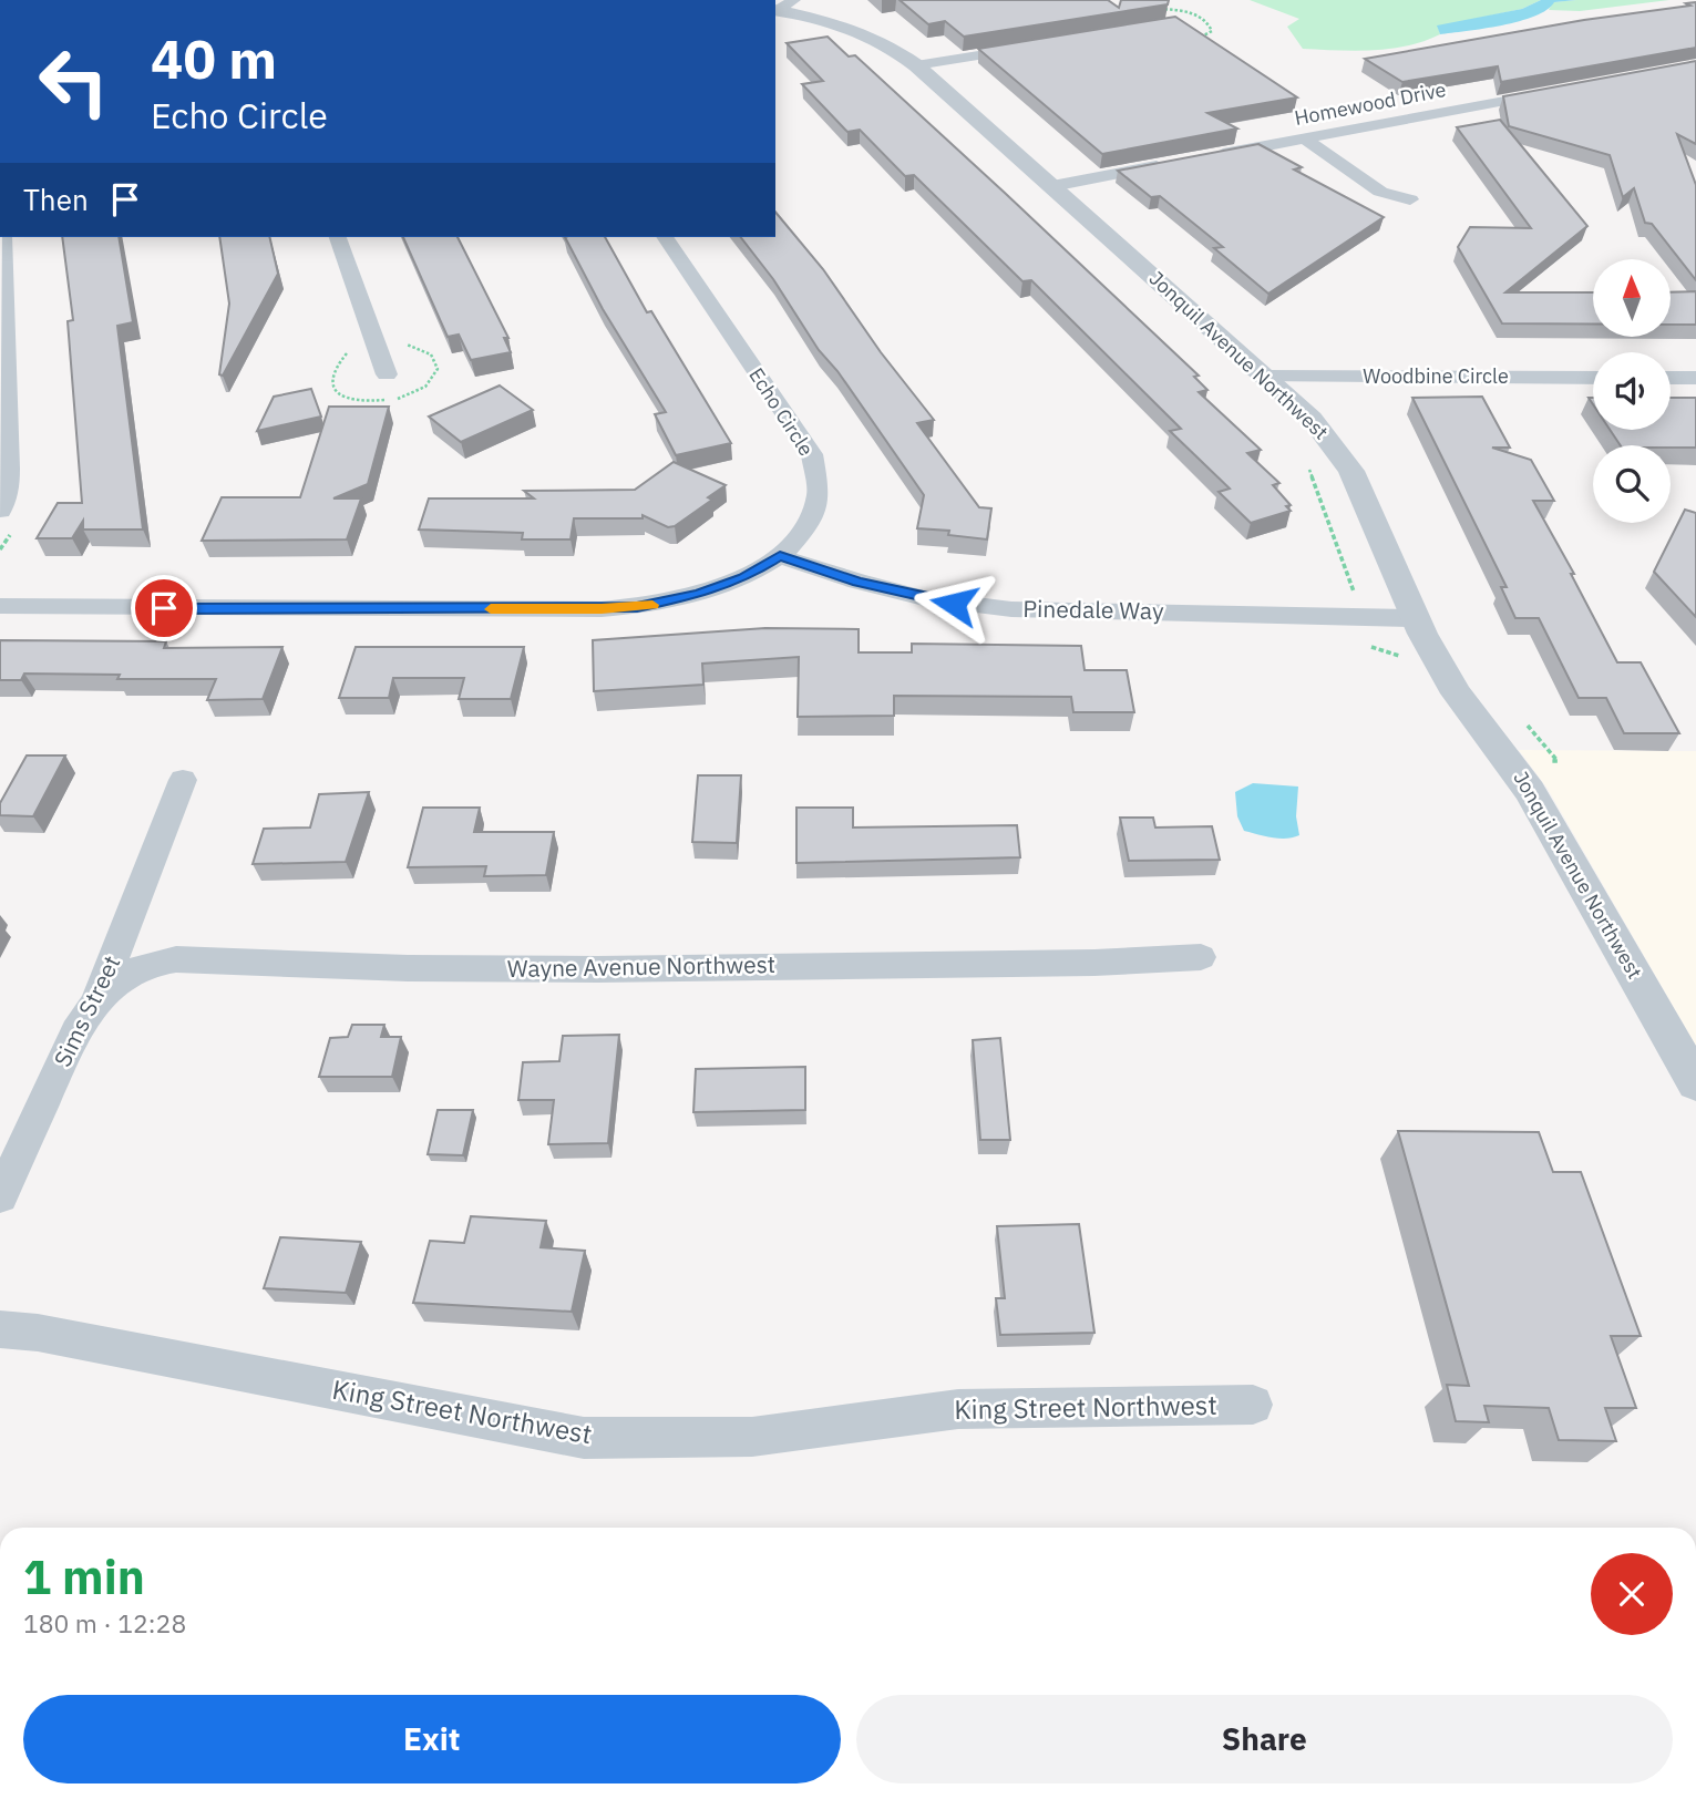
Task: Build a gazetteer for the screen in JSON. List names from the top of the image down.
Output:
{
  "streets": {
    "street": [
      "Homewood Drive",
      "Jonquil Avenue Northwest",
      "Woodbine Circle",
      "Echo Circle",
      "Pinedale Way",
      "Wayne Avenue Northwest",
      "Sims Street",
      "King Street Northwest"
    ]
  },
  "crossings": [
    ["Jonquil Avenue Northwest", "Woodbine Circle"],
    ["Jonquil Avenue Northwest", "Pinedale Way"],
    ["Echo Circle", "Pinedale Way"],
    ["Wayne Avenue Northwest", "Sims Street"]
  ],
  "north": "top",
  "page": {
    "turn": ["40 m", "Echo Circle"],
    "then": "Then",
    "heading": ["1 min", "180 m · 12:28"],
    "buttons": ["Exit", "Share"]
  }
}
